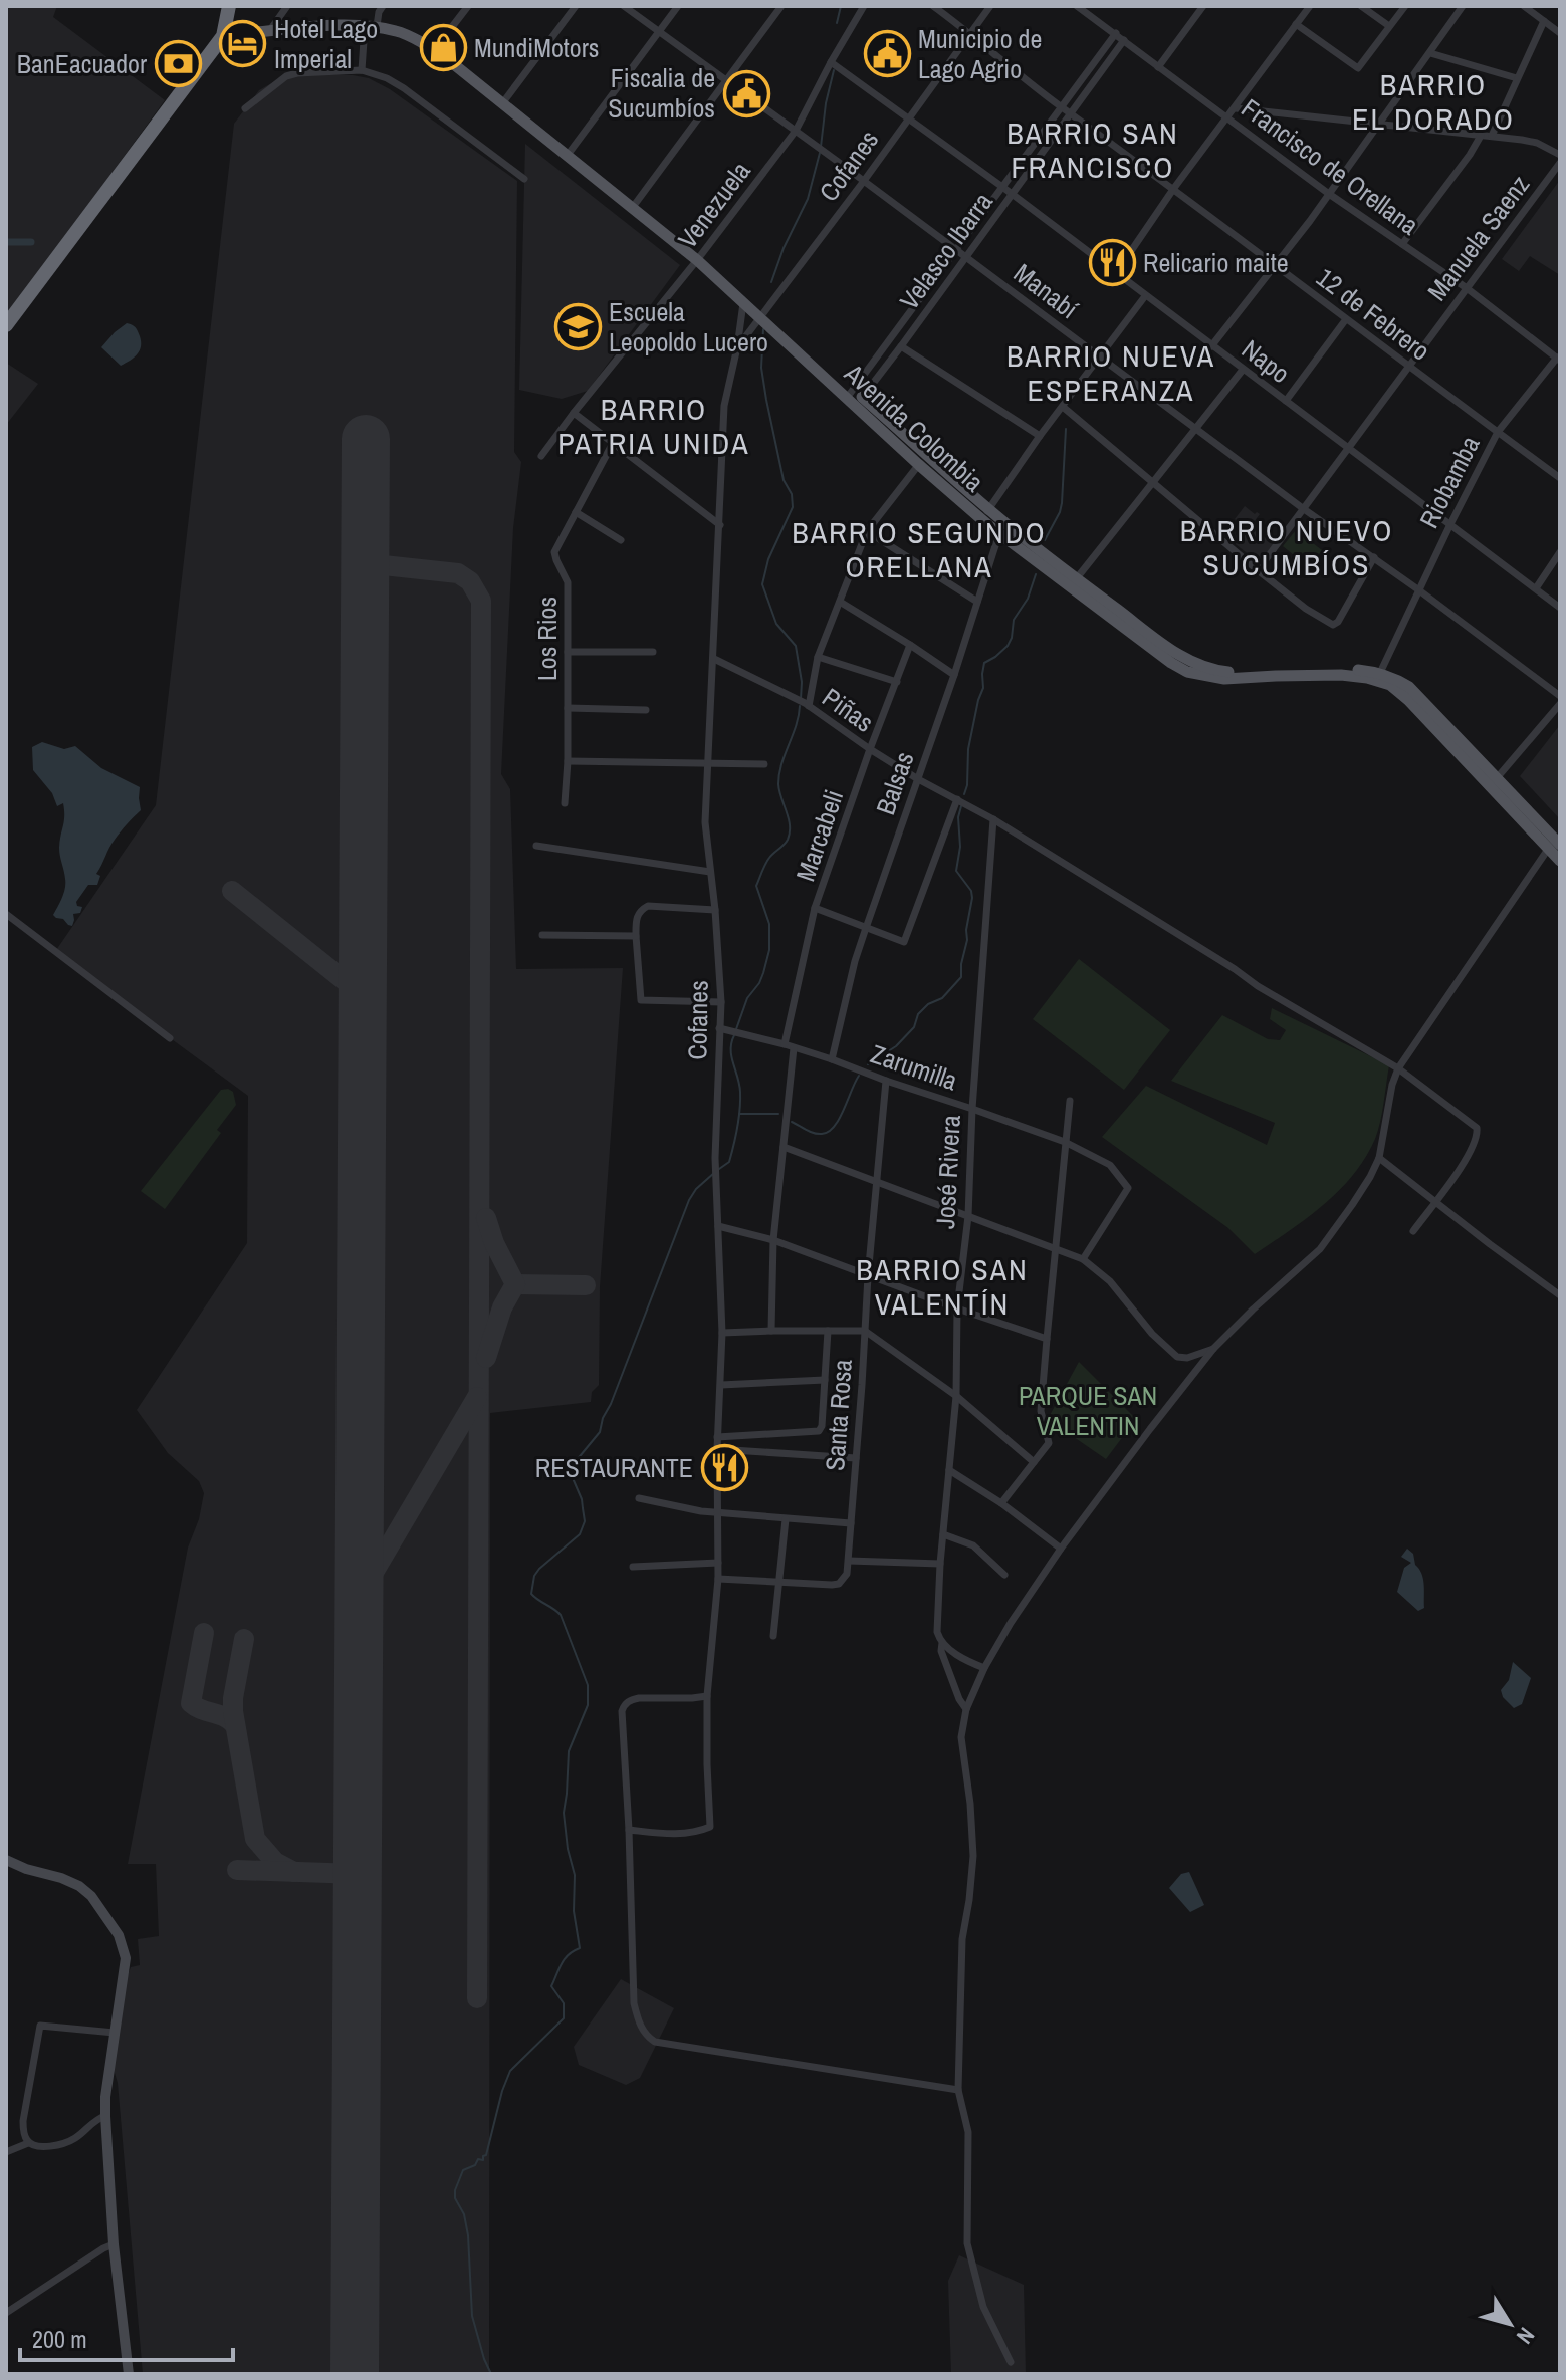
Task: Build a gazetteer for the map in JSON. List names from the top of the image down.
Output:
{
  "streets": {
    "main road": ["Avenida Colombia"],
    "street": [
      "Cofanes",
      "Francisco de Orellana",
      "Venezuela",
      "Manuela Saenz",
      "Velasco Ibarra",
      "Manabí",
      "12 de Febrero",
      "Napo",
      "Riobamba",
      "Los Rios",
      "Piñas",
      "Balsas",
      "Marcabeli",
      "Zarumilla",
      "José Rivera",
      "Santa Rosa"
    ]
  },
  "crossings": [
    ["Cofanes", "Manabí"],
    ["Cofanes", "12 de Febrero"],
    ["Cofanes", "Napo"],
    ["Cofanes", "Avenida Colombia"],
    ["Cofanes", "Piñas"],
    ["Cofanes", "Zarumilla"],
    ["Francisco de Orellana", "Manuela Saenz"],
    ["Francisco de Orellana", "Velasco Ibarra"],
    ["Francisco de Orellana", "Riobamba"],
    ["Venezuela", "Manabí"],
    ["Venezuela", "Napo"],
    ["Venezuela", "Avenida Colombia"],
    ["Manuela Saenz", "Manabí"],
    ["Manuela Saenz", "12 de Febrero"],
    ["Manuela Saenz", "Napo"],
    ["Velasco Ibarra", "Manabí"],
    ["Velasco Ibarra", "12 de Febrero"],
    ["Velasco Ibarra", "Napo"],
    ["Velasco Ibarra", "Avenida Colombia"],
    ["Manabí", "Riobamba"],
    ["12 de Febrero", "Riobamba"],
    ["Napo", "Riobamba"],
    ["Avenida Colombia", "Riobamba"],
    ["Avenida Colombia", "Balsas"],
    ["Piñas", "Balsas"],
    ["Piñas", "Marcabeli"],
    ["Piñas", "José Rivera"],
    ["Balsas", "Zarumilla"],
    ["Marcabeli", "Zarumilla"],
    ["Zarumilla", "José Rivera"],
    ["Zarumilla", "Santa Rosa"]
  ],
  "districts": [
    "BARRIO EL DORADO",
    "BARRIO SAN FRANCISCO",
    "BARRIO NUEVA ESPERANZA",
    "BARRIO PATRIA UNIDA",
    "BARRIO NUEVO SUCUMBÍOS",
    "BARRIO SEGUNDO ORELLANA",
    "BARRIO SAN VALENTÍN"
  ],
  "parks": ["PARQUE SAN VALENTIN"],
  "places": {
    "hotel": ["Hotel Lago Imperial"],
    "shop": ["MundiMotors"],
    "public building": ["Municipio de Lago Agrio", "Fiscalia de Sucumbíos"],
    "bank": ["BanEacuador"],
    "restaurant": ["Relicario maite", "RESTAURANTE"],
    "school or university": ["Escuela Leopoldo Lucero"]
  },
  "scale_bar": "200 m",
  "north": "bottom right"
}
